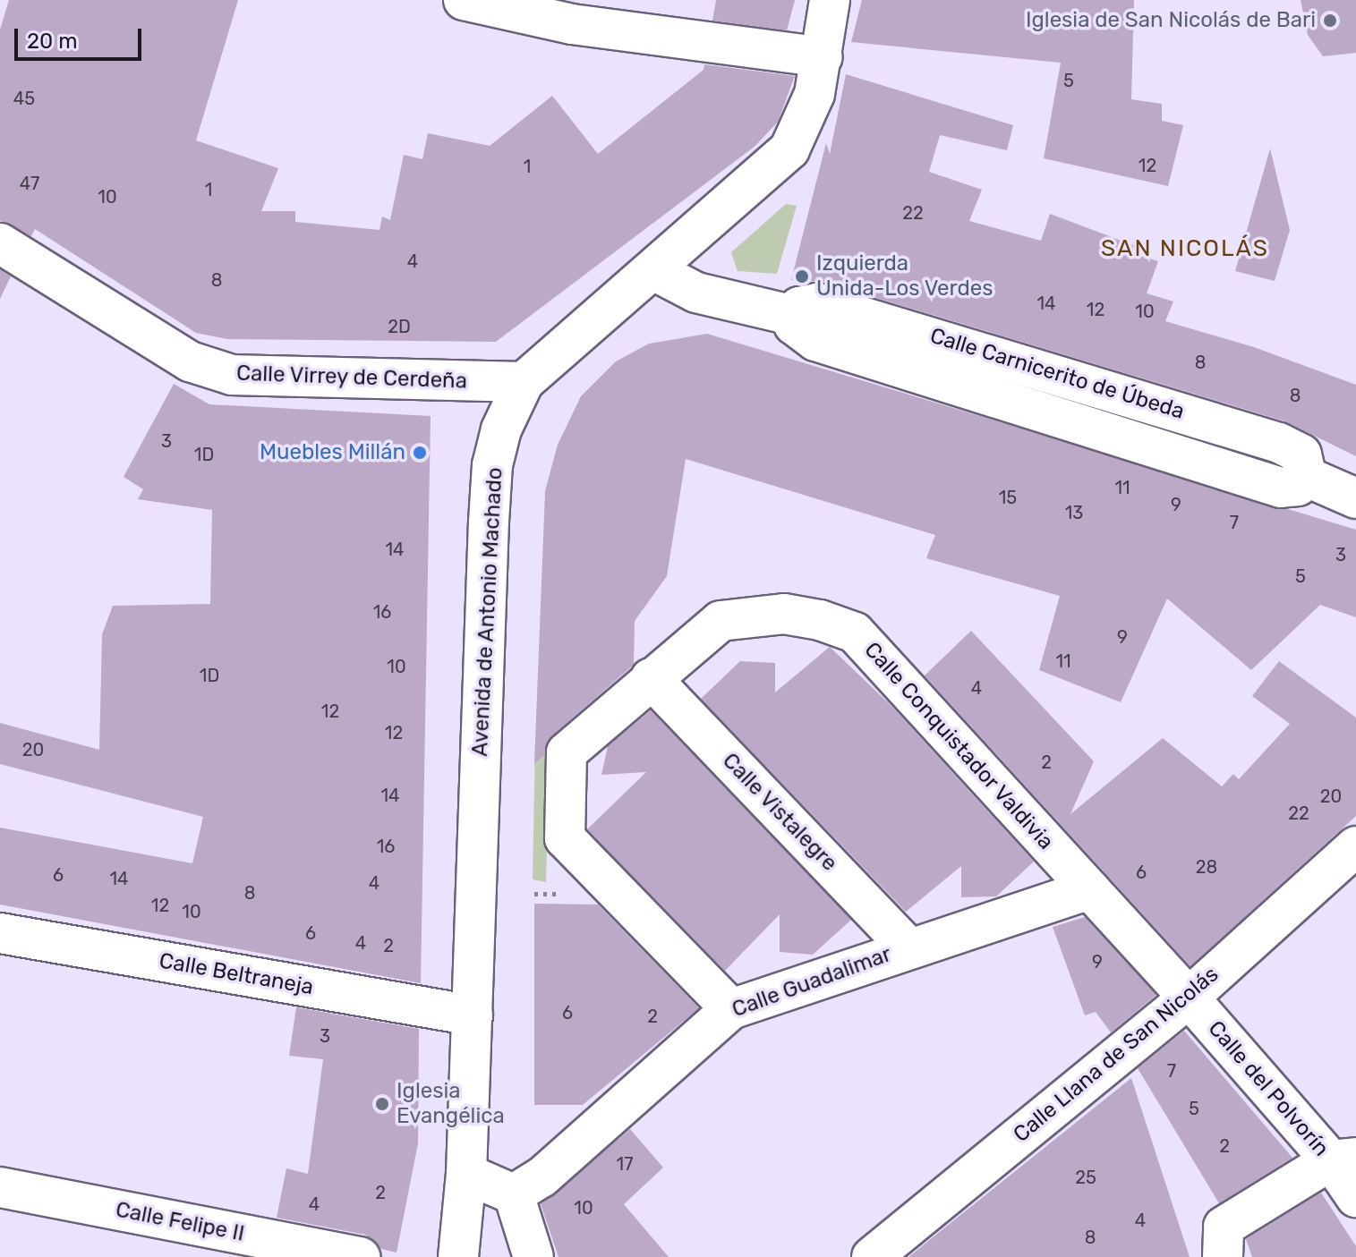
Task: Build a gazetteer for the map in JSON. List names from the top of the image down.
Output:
{
  "streets": {
    "street": [
      "Calle Carnicerito de Úbeda",
      "Calle Virrey de Cerdeña",
      "Avenida de Antonio Machado",
      "Calle Conquistador Valdivia",
      "Calle Vistalegre",
      "Calle Beltraneja",
      "Calle Guadalimar",
      "Calle Llana de San Nicolás",
      "Calle del Polvorín",
      "Calle Felipe II"
    ]
  },
  "crossings": [
    ["Calle Carnicerito de Úbeda", "Avenida de Antonio Machado"],
    ["Calle Virrey de Cerdeña", "Avenida de Antonio Machado"],
    ["Avenida de Antonio Machado", "Calle Beltraneja"],
    ["Calle Conquistador Valdivia", "Calle Vistalegre"],
    ["Calle Conquistador Valdivia", "Calle Guadalimar"],
    ["Calle Conquistador Valdivia", "Calle del Polvorín"],
    ["Calle Vistalegre", "Calle Guadalimar"],
    ["Calle Guadalimar", "Calle del Polvorín"],
    ["Calle Llana de San Nicolás", "Calle del Polvorín"]
  ],
  "districts": ["SAN NICOLÁS"],
  "places": [
    "Iglesia de San Nicolás de Bari",
    "Izquierda Unida-Los Verdes",
    "Muebles Millán",
    "Iglesia Evangélica"
  ],
  "house_numbers": [
    "5",
    "45",
    "12",
    "1",
    "47",
    "1",
    "10",
    "22",
    "4",
    "8",
    "14",
    "12",
    "10",
    "2D",
    "8",
    "8",
    "3",
    "1D",
    "11",
    "15",
    "9",
    "13",
    "7",
    "14",
    "3",
    "5",
    "16",
    "9",
    "11",
    "10",
    "1D",
    "4",
    "12",
    "12",
    "20",
    "2",
    "14",
    "20",
    "22",
    "16",
    "28",
    "6",
    "6",
    "14",
    "4",
    "8",
    "12",
    "10",
    "6",
    "4",
    "2",
    "9",
    "6",
    "2",
    "3",
    "7",
    "5",
    "2",
    "17",
    "25",
    "2",
    "4",
    "10",
    "4",
    "8"
  ],
  "scale_bar": "20 m"
}
